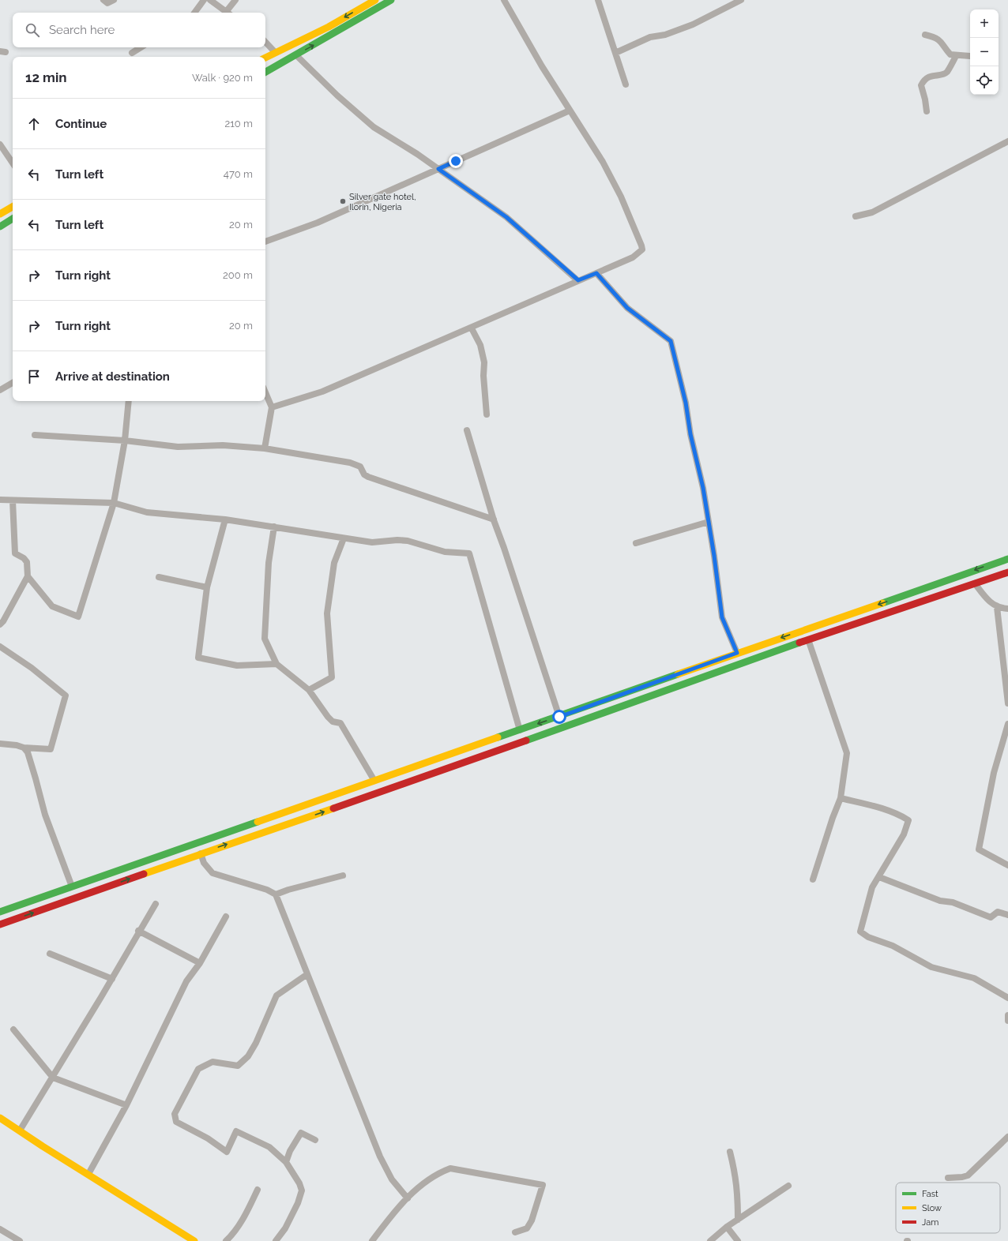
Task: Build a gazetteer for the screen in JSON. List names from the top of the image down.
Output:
{
  "places": ["Silver gate hotel, Ilorin, Nigeria"],
  "legend": ["Fast", "Slow", "Jam"],
  "page": {
    "map_buttons": ["+", "−"],
    "search": "Search here",
    "heading": ["12 min", "Walk · 920 m"],
    "list": [
      ["Continue", "210 m"],
      ["Turn left", "470 m"],
      ["Turn left", "20 m"],
      ["Turn right", "200 m"],
      ["Turn right", "20 m"],
      "Arrive at destination"
    ]
  }
}
